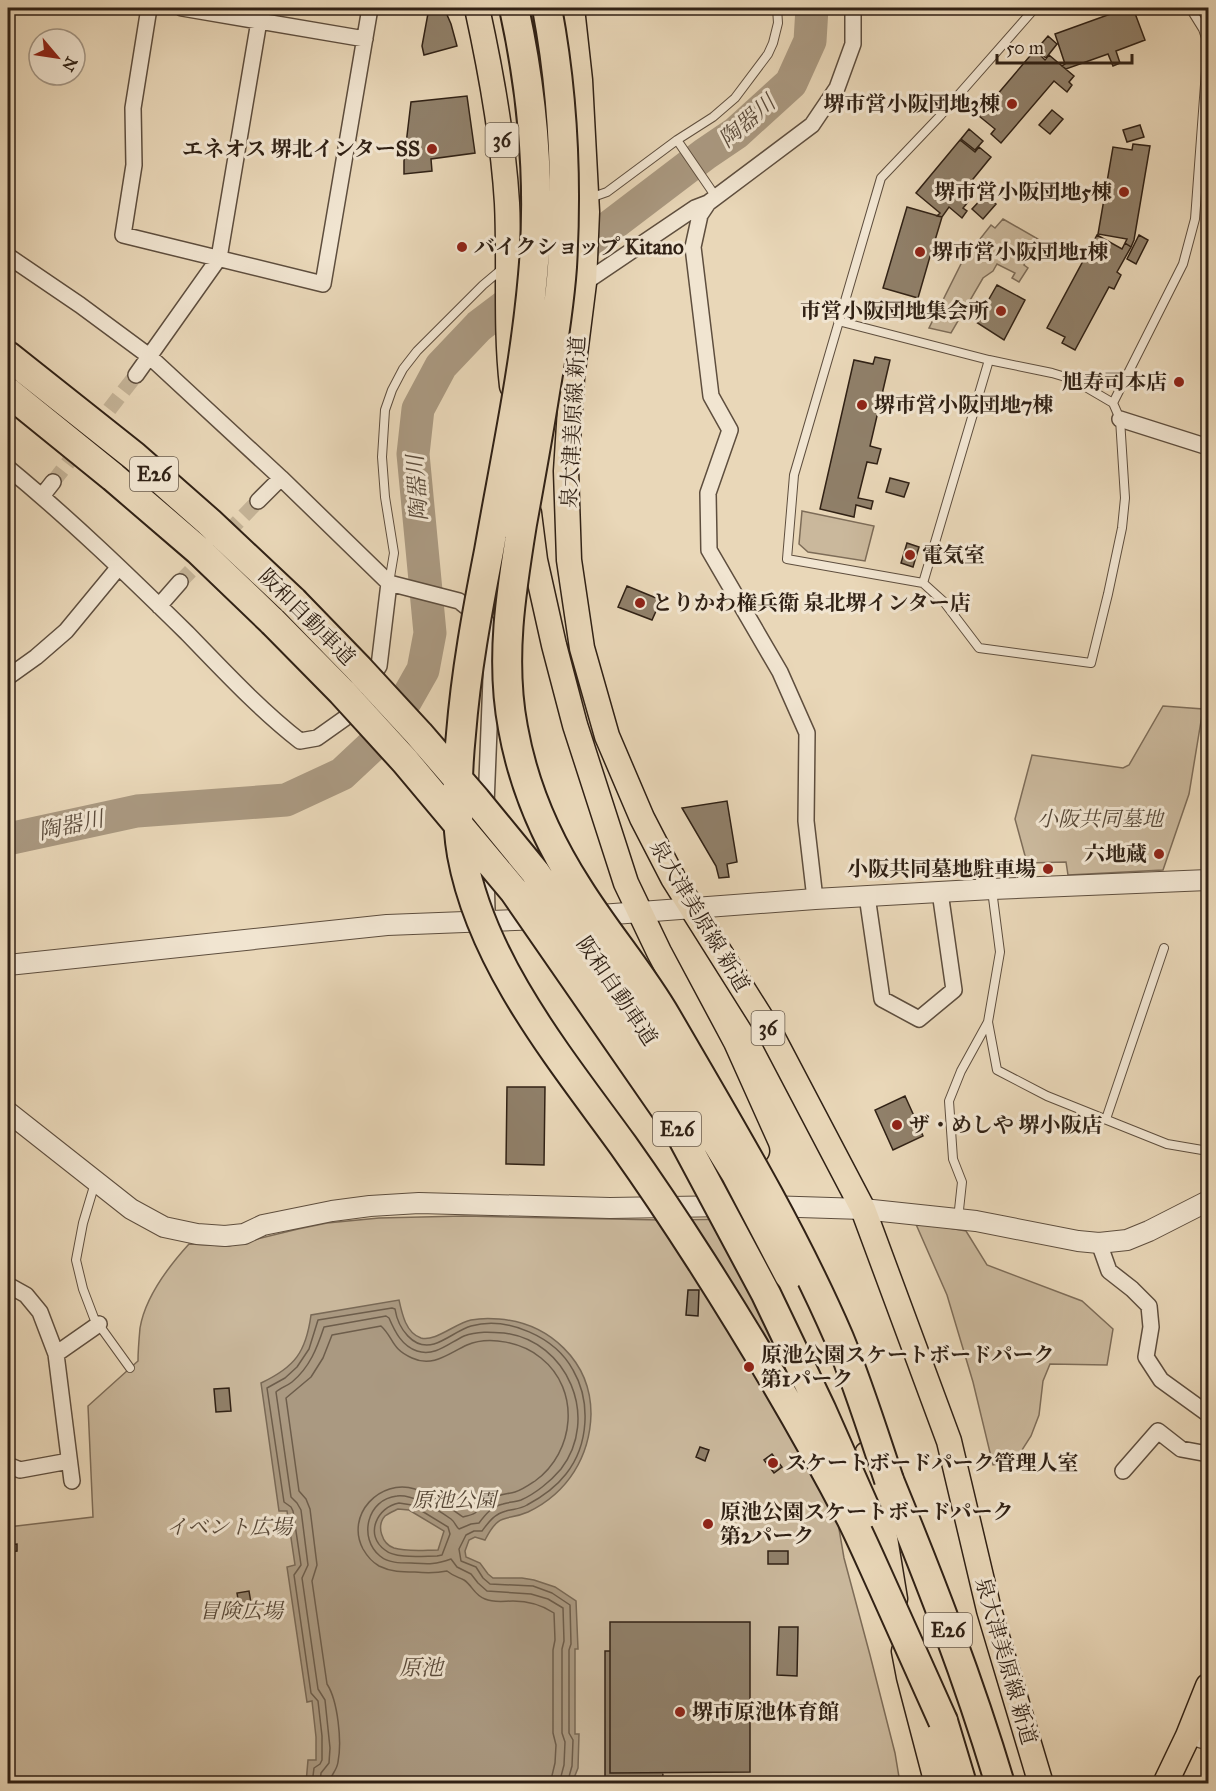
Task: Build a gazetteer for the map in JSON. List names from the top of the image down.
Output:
{
  "streets": {
    "highway": ["E26", "阪和自動車道"],
    "main road": ["36", "泉大津美原線 新道"]
  },
  "water": ["陶器川", "原池"],
  "parks": [
    "小阪共同墓地",
    "原池公園",
    "イベント広場",
    "冒険広場"
  ],
  "places": [
    "堺市営小阪団地3棟",
    "エネオス 堺北インターSS",
    "堺市営小阪団地5棟",
    "バイクショップ Kitano",
    "堺市営小阪団地1棟",
    "市営小阪団地集会所",
    "旭寿司本店",
    "堺市営小阪団地7棟",
    "電気室",
    "とりかわ権兵衛 泉北堺インター店",
    "六地蔵",
    "小阪共同墓地駐車場",
    "ザ・めしや 堺小阪店",
    "原池公園スケートボードパーク 第1パーク",
    "スケートボードパーク管理人室",
    "原池公園スケートボードパーク 第2パーク",
    "堺市原池体育館"
  ],
  "scale_bar": "50 m",
  "north": "bottom right"
}
